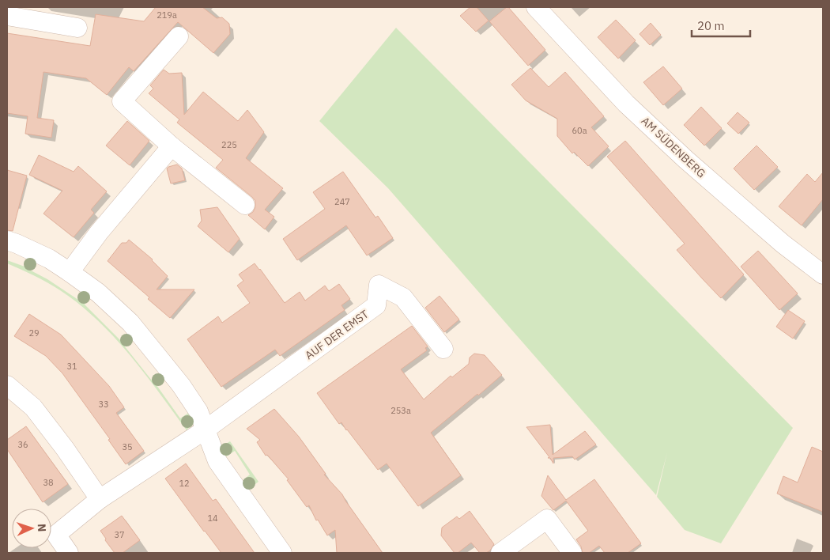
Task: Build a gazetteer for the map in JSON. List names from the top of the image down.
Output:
{
  "streets": {
    "street": ["AM SÜDENBERG", "AUF DER EMST"]
  },
  "house_numbers": [
    "219a",
    "60a",
    "225",
    "247",
    "29",
    "31",
    "33",
    "253a",
    "36",
    "35",
    "38",
    "12",
    "14",
    "37"
  ],
  "scale_bar": "20 m",
  "north": "right"
}
